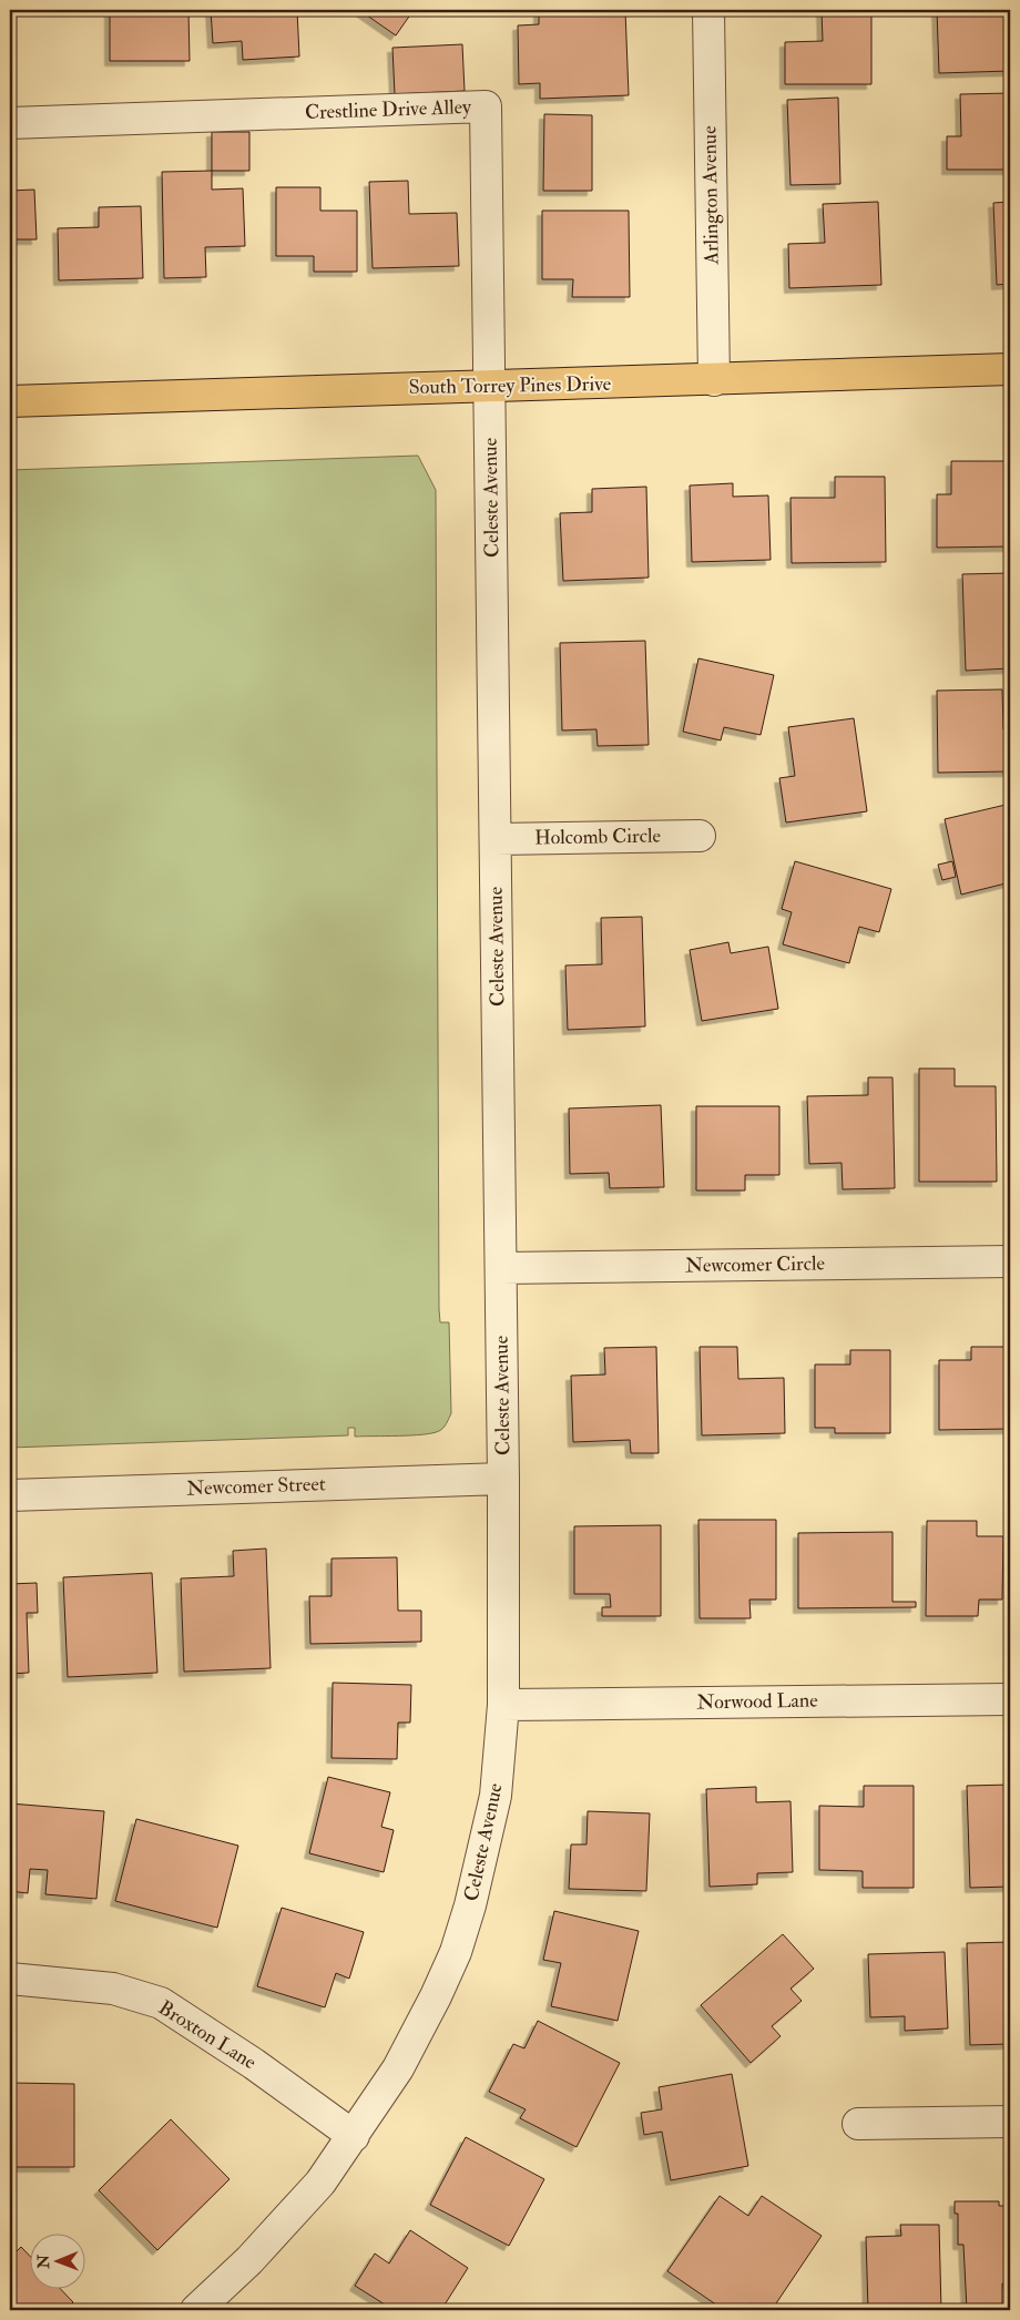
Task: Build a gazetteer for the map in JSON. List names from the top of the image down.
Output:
{
  "streets": {
    "main road": ["South Torrey Pines Drive"],
    "street": [
      "Crestline Drive Alley",
      "Arlington Avenue",
      "Celeste Avenue",
      "Holcomb Circle",
      "Newcomer Circle",
      "Newcomer Street",
      "Norwood Lane",
      "Broxton Lane"
    ]
  },
  "crossings": [
    ["Crestline Drive Alley", "South Torrey Pines Drive"],
    ["Crestline Drive Alley", "Celeste Avenue"],
    ["Arlington Avenue", "South Torrey Pines Drive"],
    ["South Torrey Pines Drive", "Celeste Avenue"],
    ["Celeste Avenue", "Holcomb Circle"],
    ["Celeste Avenue", "Newcomer Circle"],
    ["Celeste Avenue", "Newcomer Street"],
    ["Celeste Avenue", "Norwood Lane"],
    ["Celeste Avenue", "Broxton Lane"]
  ],
  "north": "left"
}
